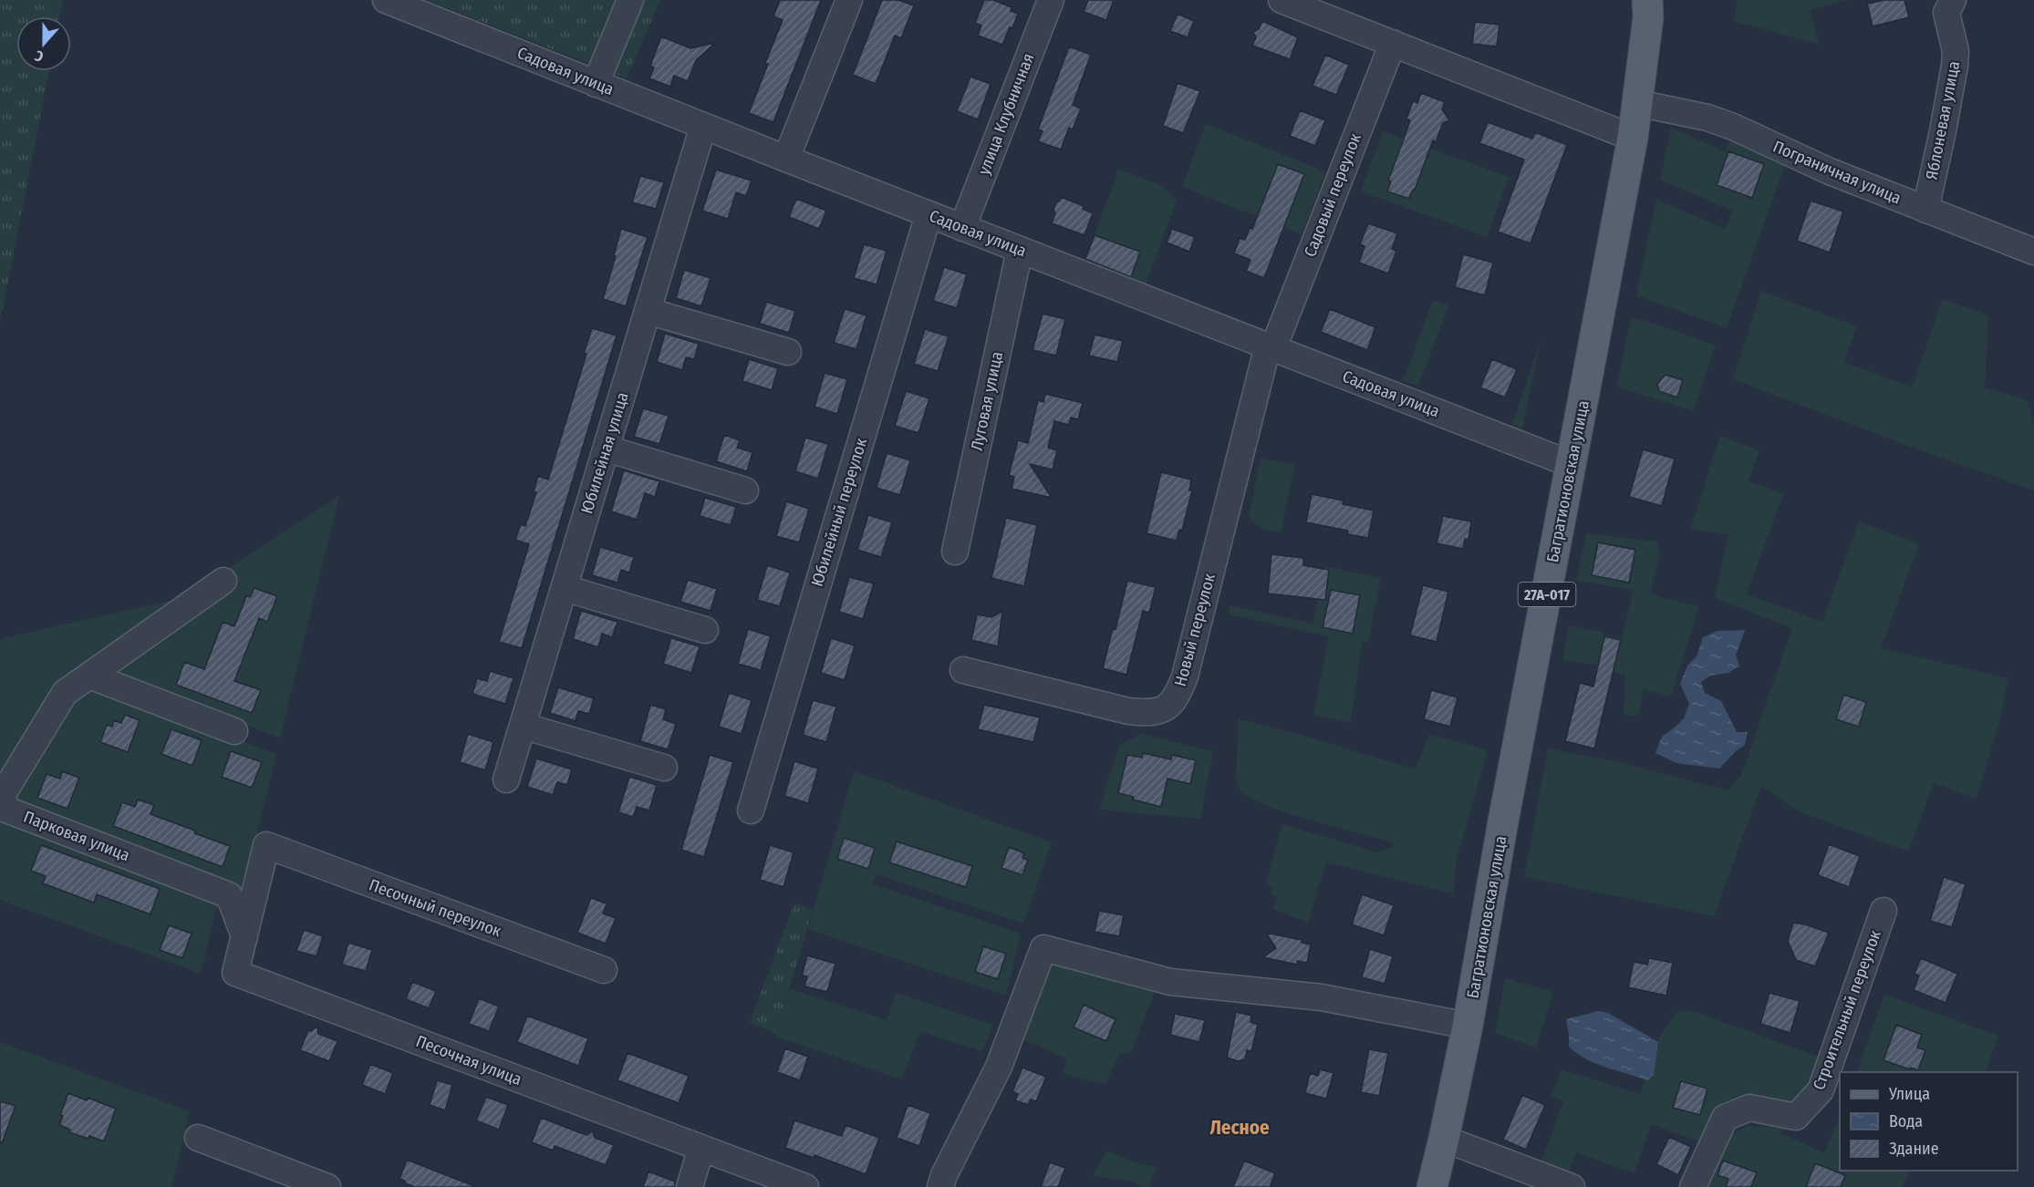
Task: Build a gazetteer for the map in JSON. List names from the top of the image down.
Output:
{
  "streets": {
    "main road": ["Багратионовская улица", "27А-017"],
    "street": [
      "Садовая улица",
      "улица Клубничная",
      "Яблоневая улица",
      "Пограничная улица",
      "Садовый переулок",
      "Луговая улица",
      "Юбилейная улица",
      "Юбилейный переулок",
      "Новый переулок",
      "Парковая улица",
      "Песочный переулок",
      "Строительный переулок",
      "Песочная улица"
    ]
  },
  "crossings": [
    ["Садовая улица", "улица Клубничная"],
    ["Садовая улица", "Садовый переулок"],
    ["Садовая улица", "Луговая улица"],
    ["Садовая улица", "Юбилейная улица"],
    ["Садовая улица", "Багратионовская улица"],
    ["Садовая улица", "Юбилейный переулок"],
    ["Садовая улица", "Новый переулок"],
    ["Яблоневая улица", "Пограничная улица"],
    ["Пограничная улица", "Багратионовская улица"],
    ["Садовый переулок", "Новый переулок"],
    ["Парковая улица", "Песочный переулок"],
    ["Парковая улица", "Песочная улица"],
    ["Песочный переулок", "Песочная улица"]
  ],
  "districts": ["Лесное"],
  "legend": ["Улица", "Вода", "Здание"],
  "north": "bottom"
}
